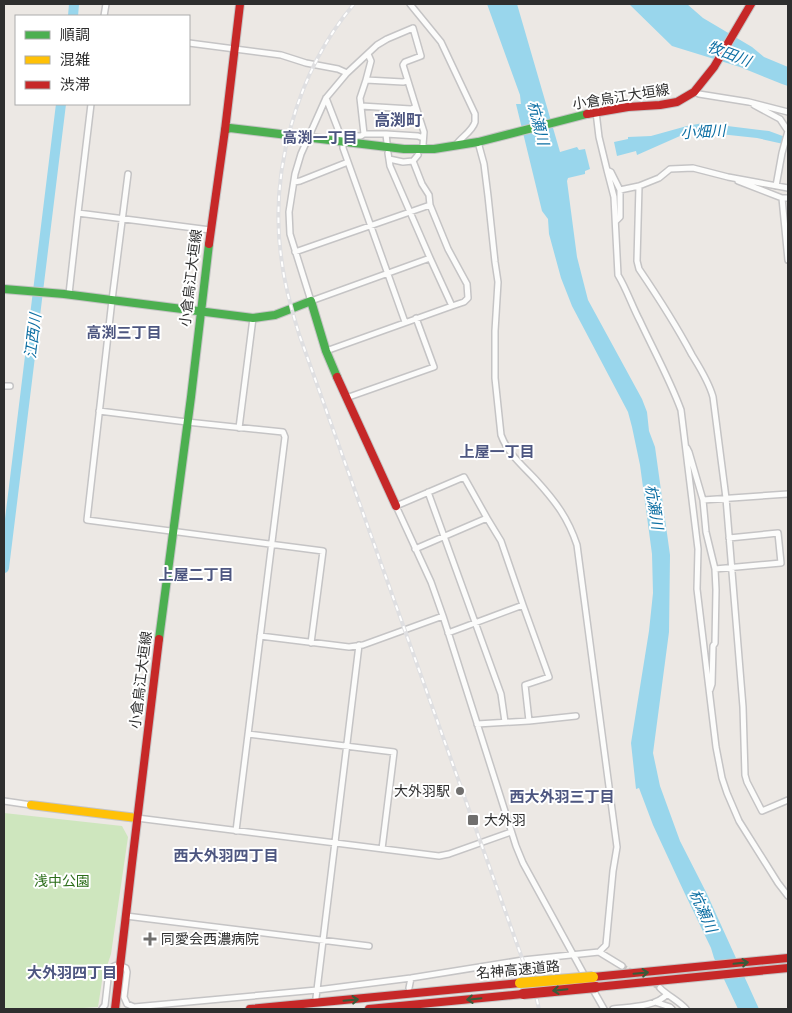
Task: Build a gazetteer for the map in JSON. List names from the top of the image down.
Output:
{
  "streets": {
    "main road": ["小倉烏江大垣線", "名神高速道路"]
  },
  "districts": [
    "高渕町",
    "高渕一丁目",
    "高渕三丁目",
    "上屋一丁目",
    "上屋二丁目",
    "西大外羽三丁目",
    "西大外羽四丁目",
    "大外羽四丁目"
  ],
  "water": [
    "牧田川",
    "杭瀬川",
    "小畑川",
    "江西川"
  ],
  "parks": ["浅中公園"],
  "places": {
    "other": ["大外羽駅"],
    "transit": ["大外羽"],
    "health": ["同愛会西濃病院"]
  },
  "legend": ["順調", "混雑", "渋滞"]
}
